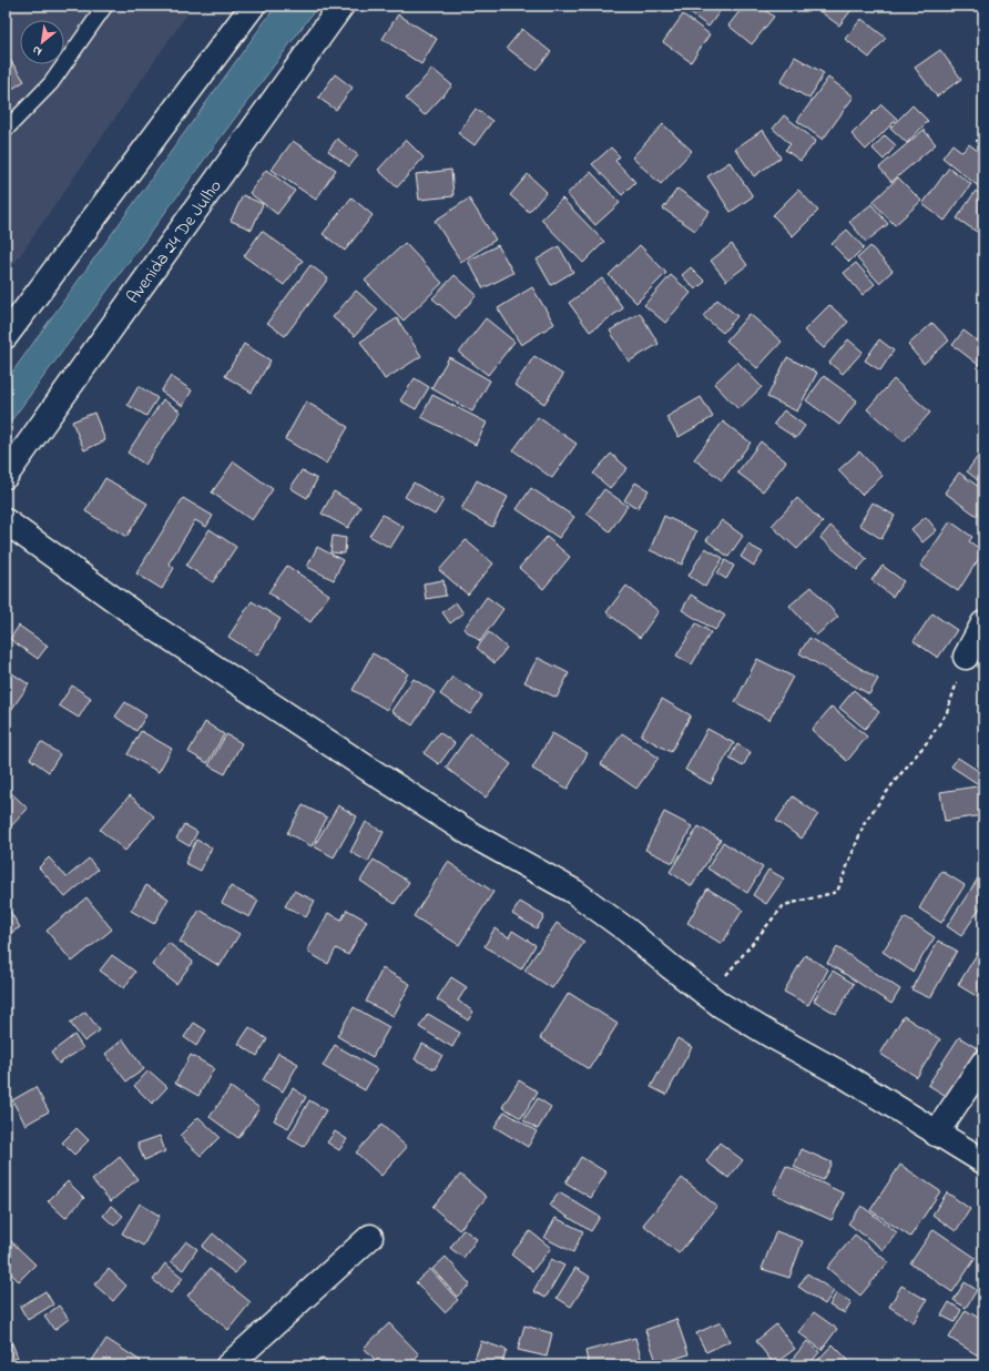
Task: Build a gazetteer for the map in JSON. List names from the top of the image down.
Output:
{
  "streets": {
    "street": ["Avenida 24 De Julho"]
  },
  "north": "bottom left"
}
